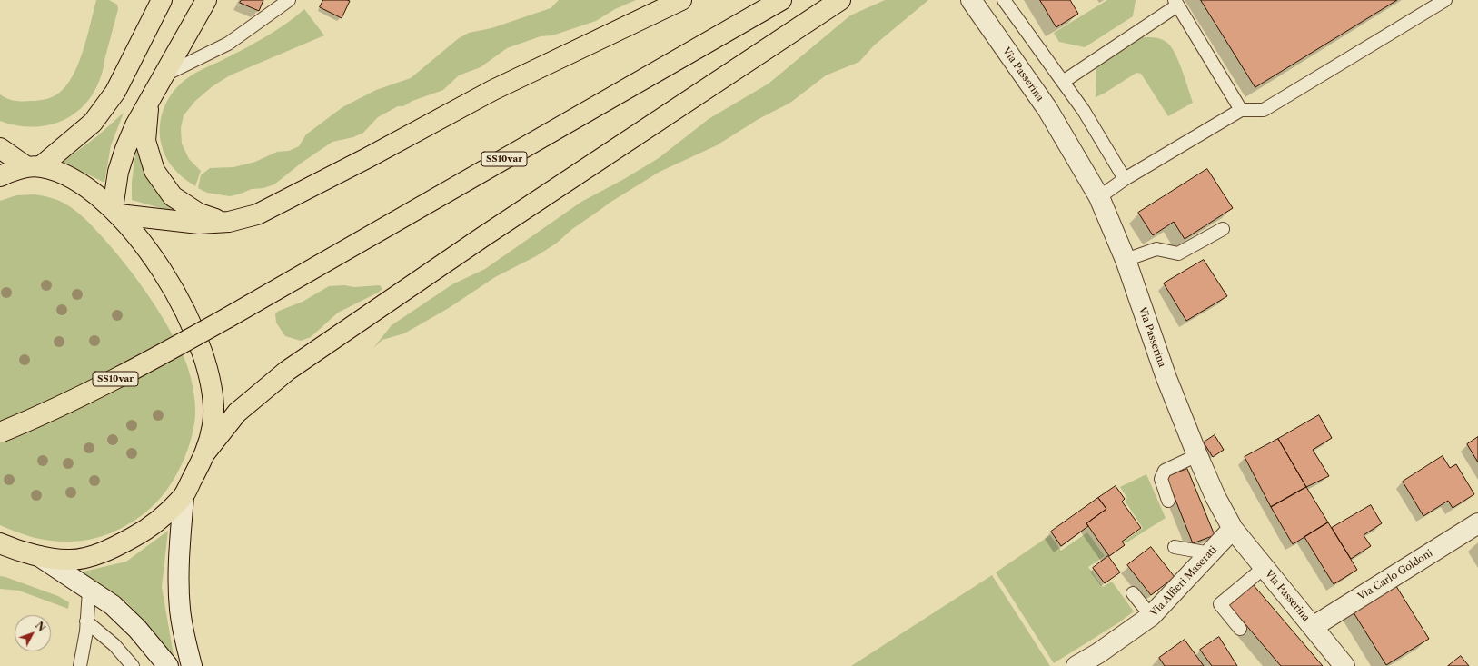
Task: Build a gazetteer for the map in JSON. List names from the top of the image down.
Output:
{
  "streets": {
    "main road": ["SS10var"],
    "street": ["Via Passerina", "Via Carlo Goldoni", "Via Alfieri Maserati"]
  },
  "crossings": [
    ["Via Passerina", "Via Carlo Goldoni"],
    ["Via Passerina", "Via Alfieri Maserati"]
  ],
  "north": "top right"
}
